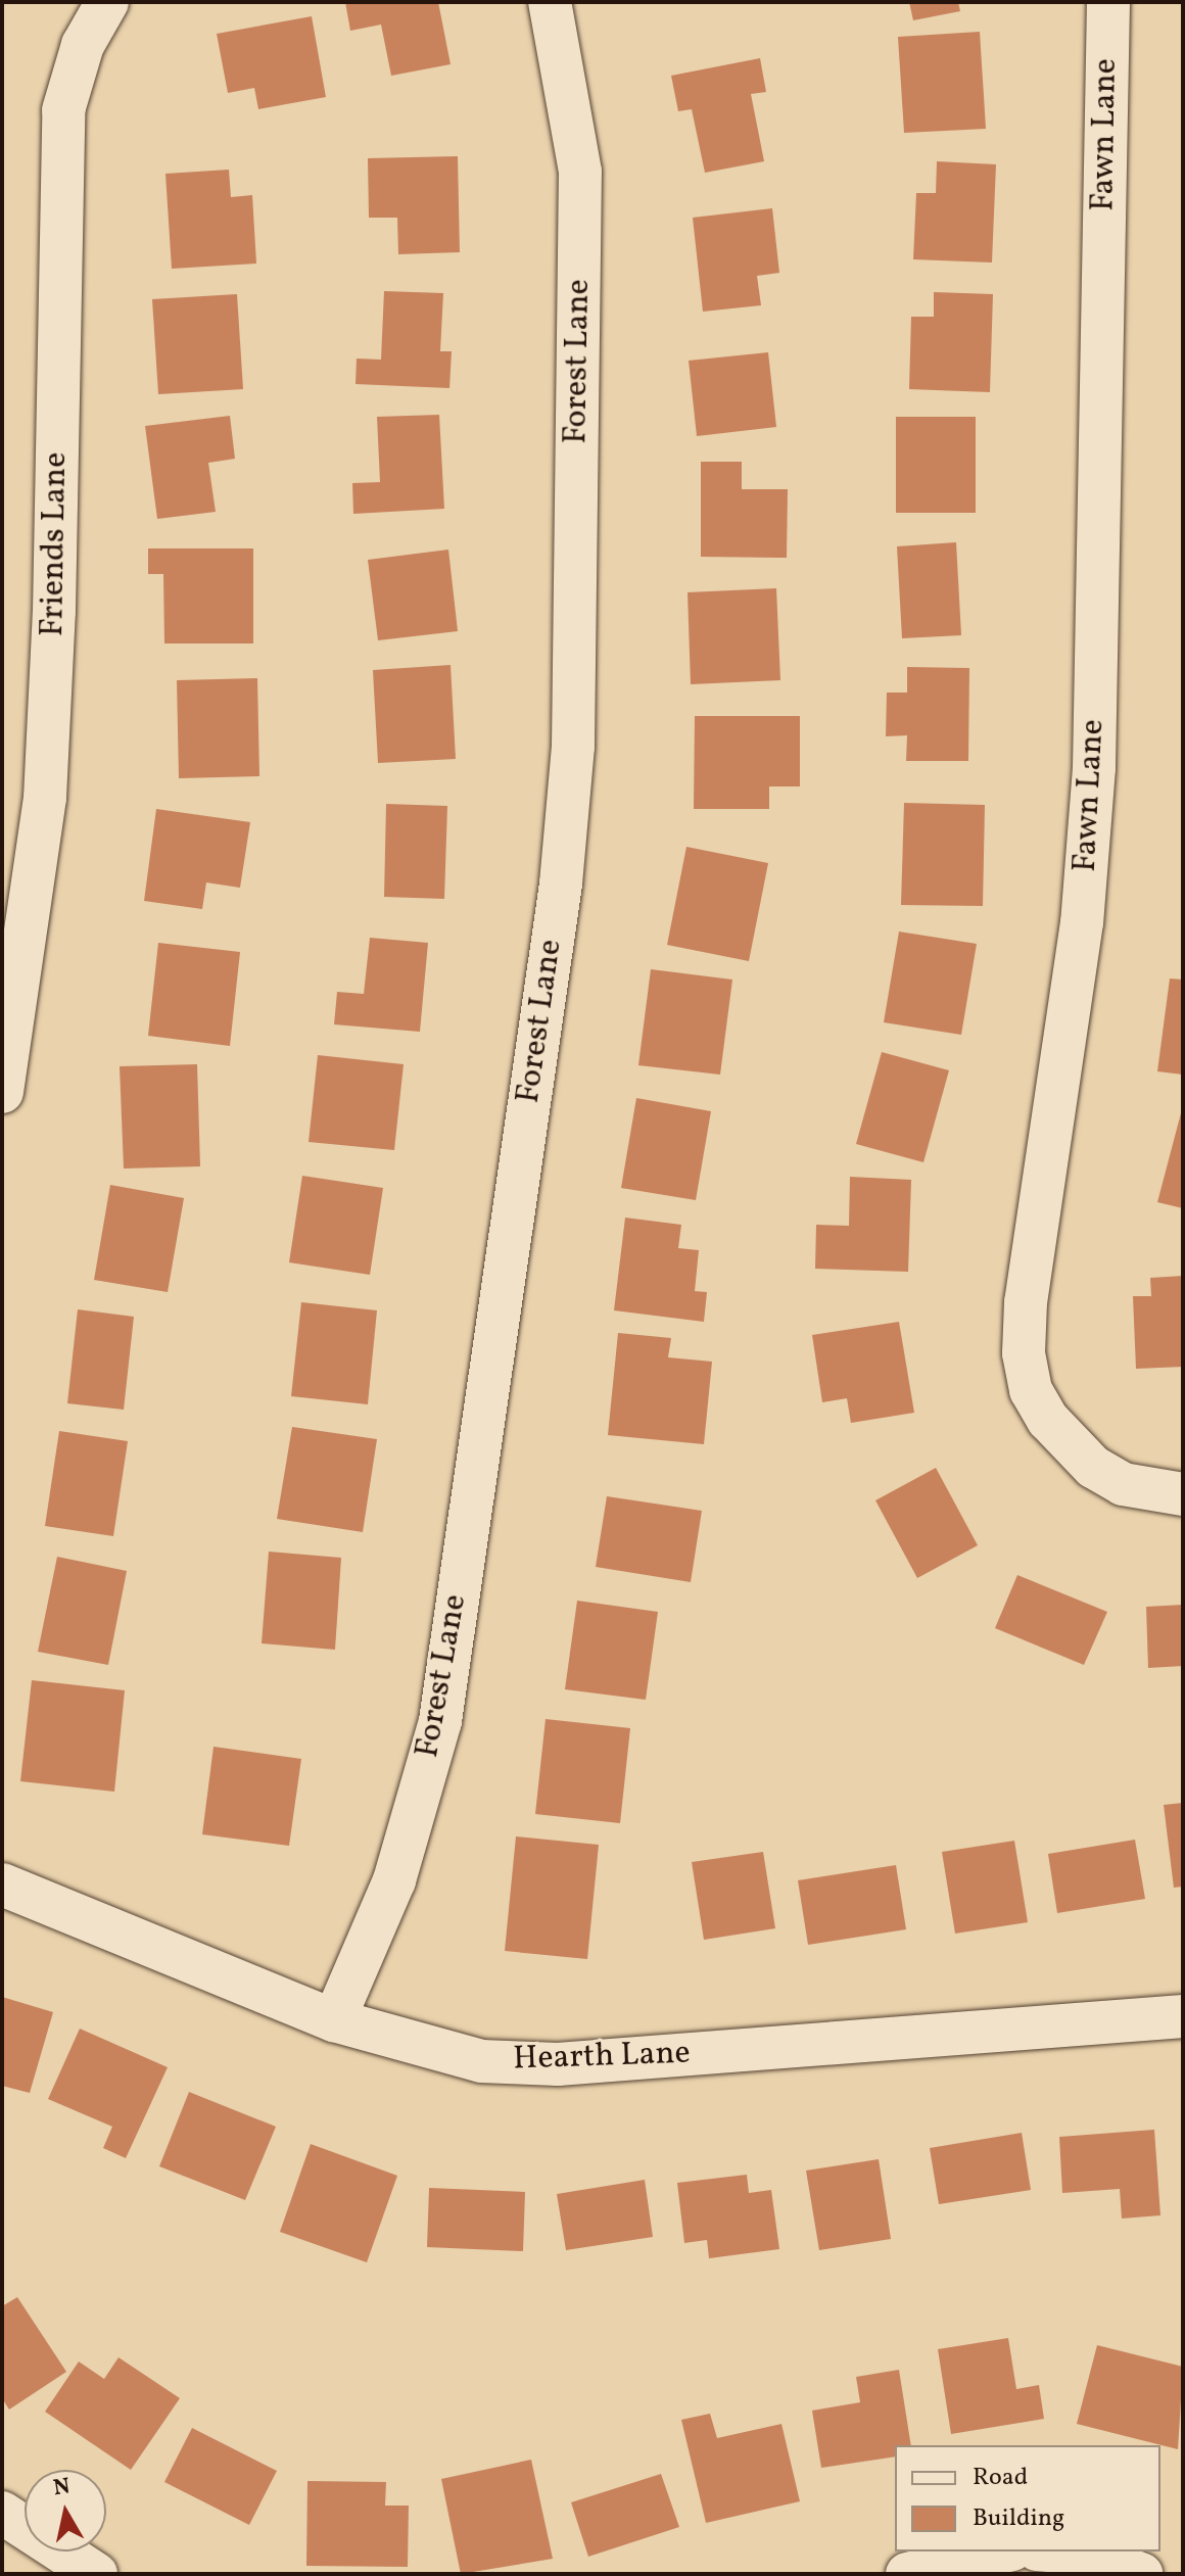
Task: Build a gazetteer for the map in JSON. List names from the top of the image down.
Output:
{
  "streets": {
    "street": [
      "Fawn Lane",
      "Forest Lane",
      "Friends Lane",
      "Hearth Lane"
    ]
  },
  "crossings": [
    ["Forest Lane", "Hearth Lane"]
  ],
  "legend": ["Road", "Building"],
  "north": "top"
}
